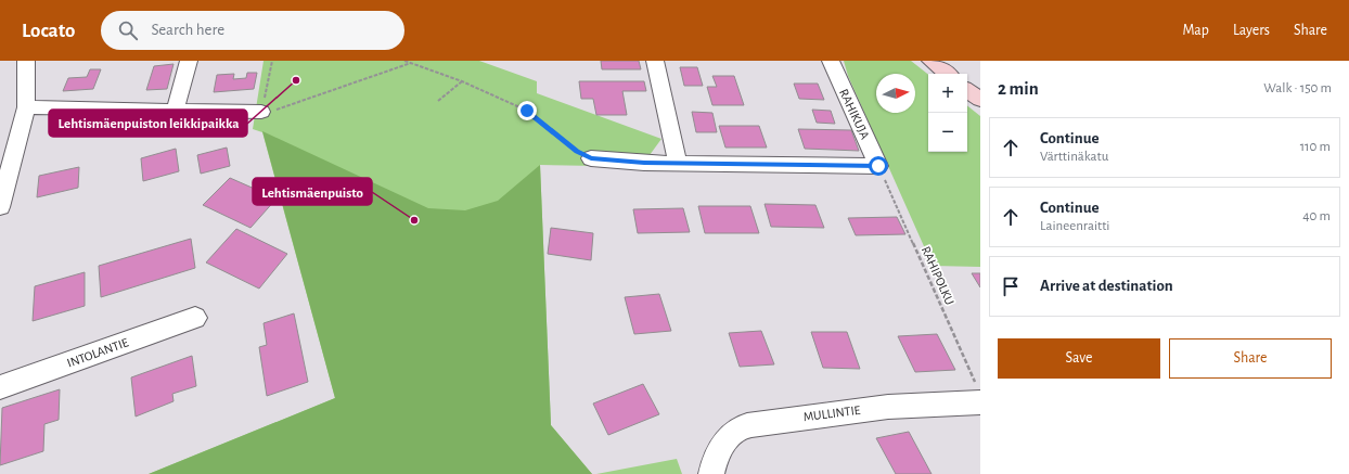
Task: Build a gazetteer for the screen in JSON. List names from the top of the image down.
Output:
{
  "streets": {
    "street": ["RAHIKUJA", "INTOLANTIE", "MULLINTIE"],
    "path": ["RAHIPOLKU"]
  },
  "crossings": [
    ["RAHIKUJA", "RAHIPOLKU"],
    ["RAHIPOLKU", "MULLINTIE"]
  ],
  "places": ["Lehtismäenpuiston leikkipaikka", "Lehtismäenpuisto"],
  "north": "right",
  "page": {
    "header": "Locato",
    "search": "Search here",
    "nav": ["Map", "Layers", "Share"],
    "heading": ["2 min", "Walk · 150 m"],
    "map_buttons": ["+", "−"],
    "list": [
      ["Continue", "Värttinäkatu", "110 m"],
      ["Continue", "Laineenraitti", "40 m"],
      "Arrive at destination"
    ],
    "buttons": ["Save", "Share"]
  }
}
